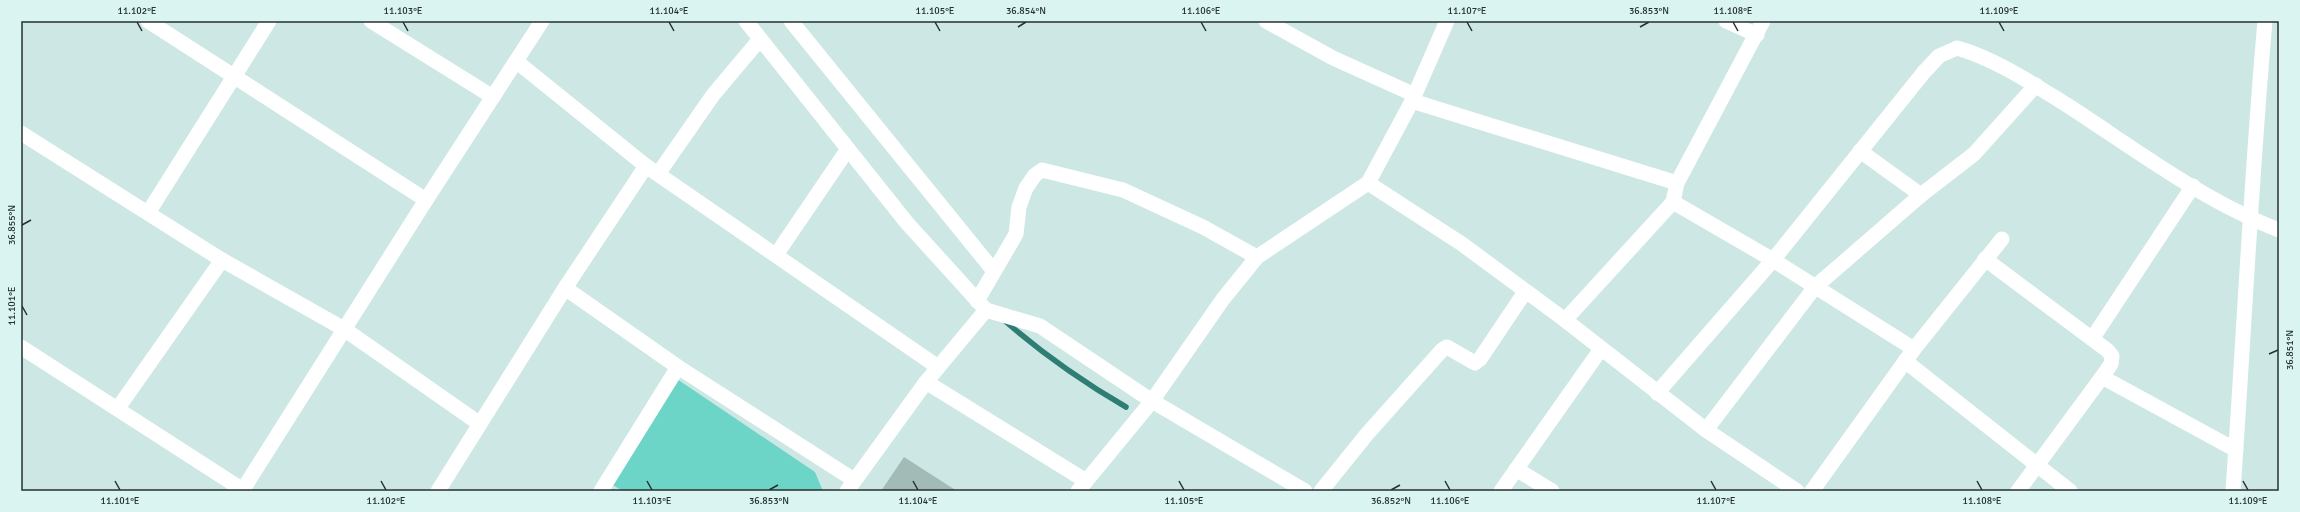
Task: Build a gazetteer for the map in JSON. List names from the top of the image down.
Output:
{
  "coordinates": [
    "11.102°E",
    "11.103°E",
    "11.104°E",
    "11.105°E",
    "36.854°N",
    "11.106°E",
    "11.107°E",
    "36.853°N",
    "11.108°E",
    "11.109°E",
    "36.855°N",
    "11.101°E",
    "36.851°N",
    "36.852°N"
  ]
}
